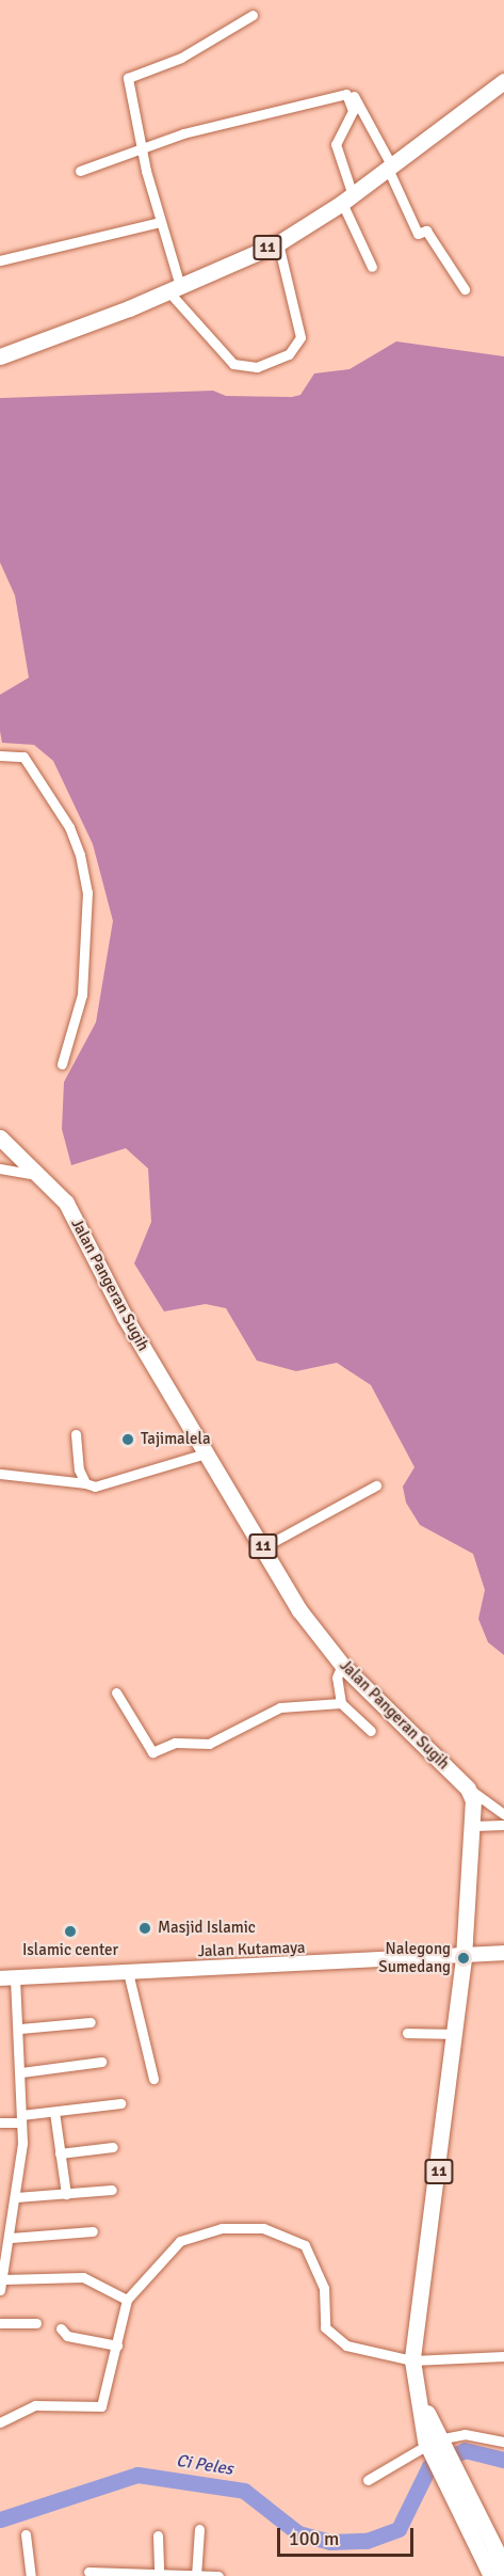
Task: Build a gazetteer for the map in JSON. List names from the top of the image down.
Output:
{
  "streets": {
    "highway": ["11", "Jalan Pangeran Sugih"],
    "main road": ["Jalan Kutamaya"]
  },
  "crossings": [
    ["11", "Jalan Pangeran Sugih"],
    ["11", "Jalan Kutamaya"]
  ],
  "water": ["Ci Peles"],
  "places": [
    "Tajimalela",
    "Masjid Islamic",
    "Islamic center",
    "Nalegong Sumedang"
  ],
  "scale_bar": "100 m"
}
